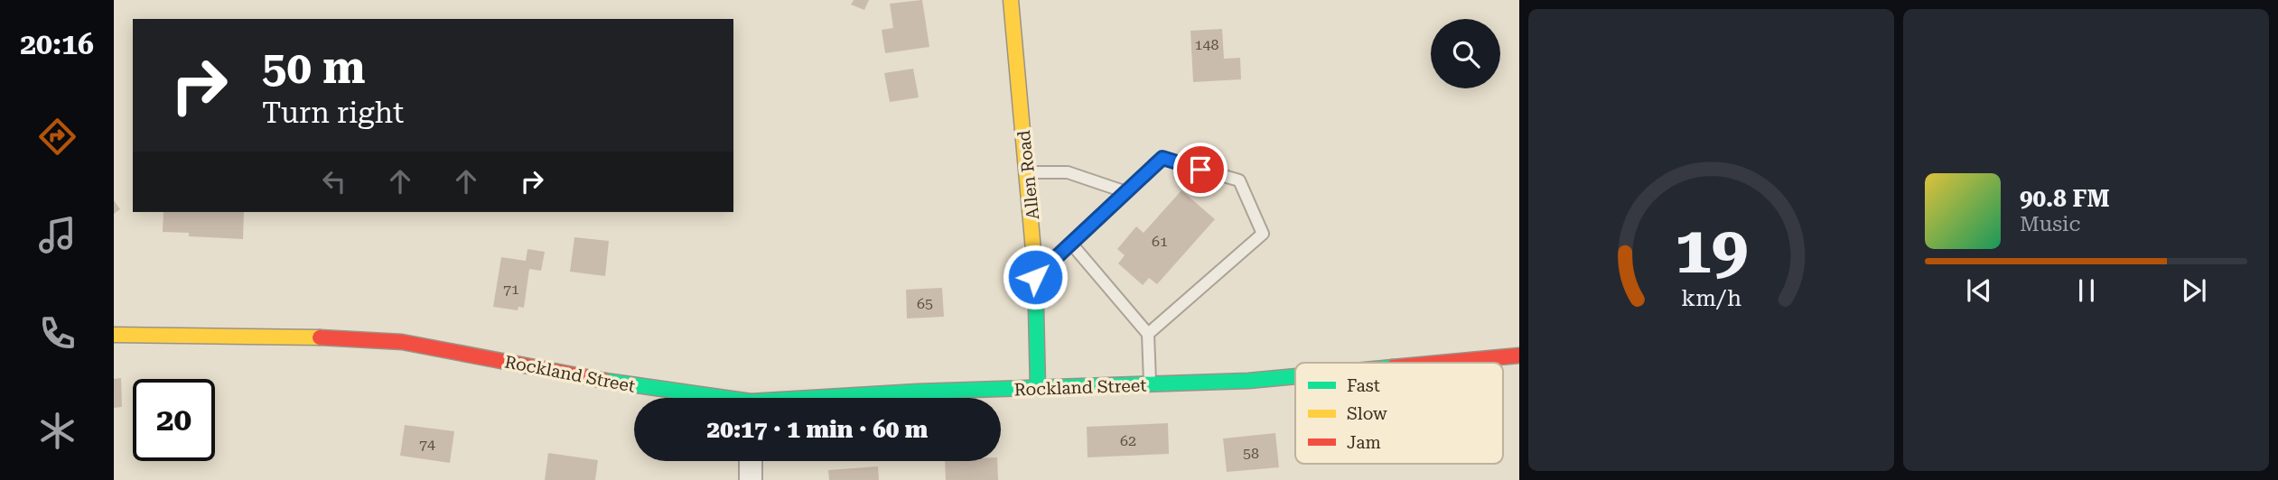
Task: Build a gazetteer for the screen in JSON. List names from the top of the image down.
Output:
{
  "streets": {
    "street": ["Allen Road", "Rockland Street"]
  },
  "crossings": [
    ["Allen Road", "Rockland Street"]
  ],
  "house_numbers": [
    "148",
    "61",
    "71",
    "65",
    "62",
    "74",
    "58"
  ],
  "legend": ["Fast", "Slow", "Jam"],
  "page": {
    "tabs": "20:16",
    "turn": ["50 m", "Turn right"],
    "song": ["90.8 FM", "Music"],
    "limit": "20",
    "trip": "20:17 · 1 min · 60 m",
    "gauge": ["19", "km/h"]
  }
}
